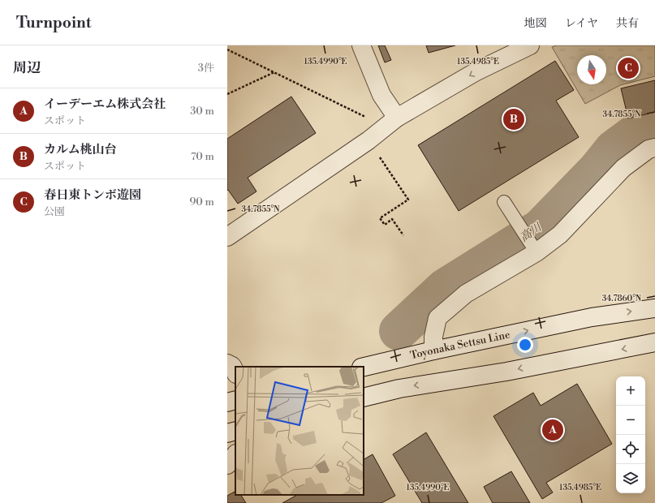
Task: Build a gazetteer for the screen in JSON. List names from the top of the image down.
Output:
{
  "streets": {
    "street": ["Toyonaka Settsu Line"]
  },
  "water": ["高川"],
  "north": "bottom",
  "page": {
    "header": "Turnpoint",
    "nav": ["地図", "レイヤ", "共有"],
    "heading": ["周辺", "3件"],
    "pins": ["C", "B", "A"],
    "list": [
      {
        "mark": "A",
        "name": "イーデーエム株式会社",
        "note": "スポット",
        "value": "30 m"
      },
      {
        "mark": "B",
        "name": "カルム桃山台",
        "note": "スポット",
        "value": "70 m"
      },
      {
        "mark": "C",
        "name": "春日東トンボ遊園",
        "note": "公園",
        "value": "90 m"
      }
    ],
    "map_buttons": ["+", "−"]
  },
  "coordinates": [
    "135.4990°E",
    "135.4985°E",
    "34.7855°N",
    "34.7860°N"
  ]
}
